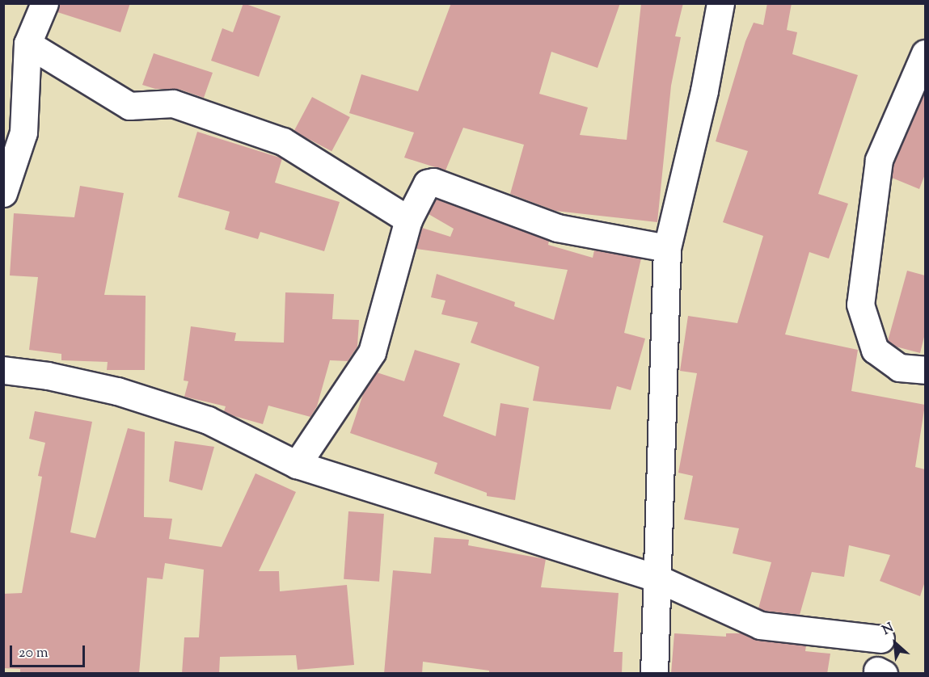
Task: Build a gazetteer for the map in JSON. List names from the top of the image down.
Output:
{
  "scale_bar": "20 m",
  "north": "top left"
}
